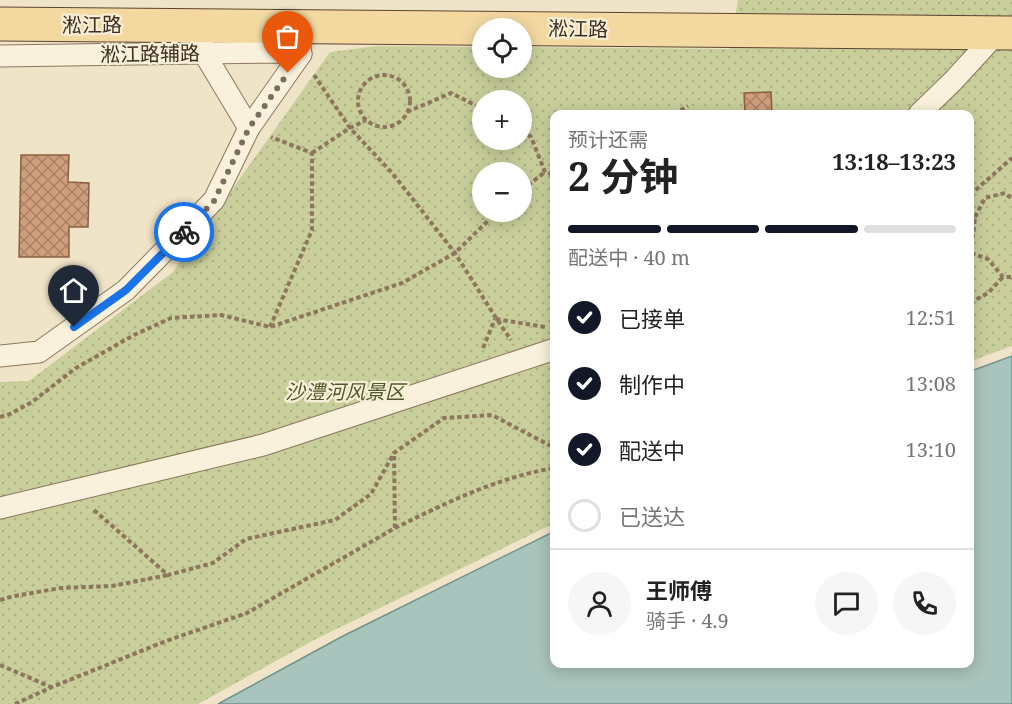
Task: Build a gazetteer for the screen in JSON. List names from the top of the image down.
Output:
{
  "streets": {
    "main road": ["淞江路"],
    "street": ["淞江路辅路"]
  },
  "crossings": [
    ["淞江路", "淞江路辅路"]
  ],
  "parks": ["沙澧河风景区"],
  "page": {
    "map_buttons": ["+", "−"],
    "heading": ["2 分钟", "预计还需", "13:18–13:23"],
    "panel": ["王师傅", "骑手 · 4.9"],
    "bar": "配送中 · 40 m",
    "list": [
      ["已接单", "12:51"],
      ["制作中", "13:08"],
      ["配送中", "13:10"],
      "已送达"
    ]
  }
}
